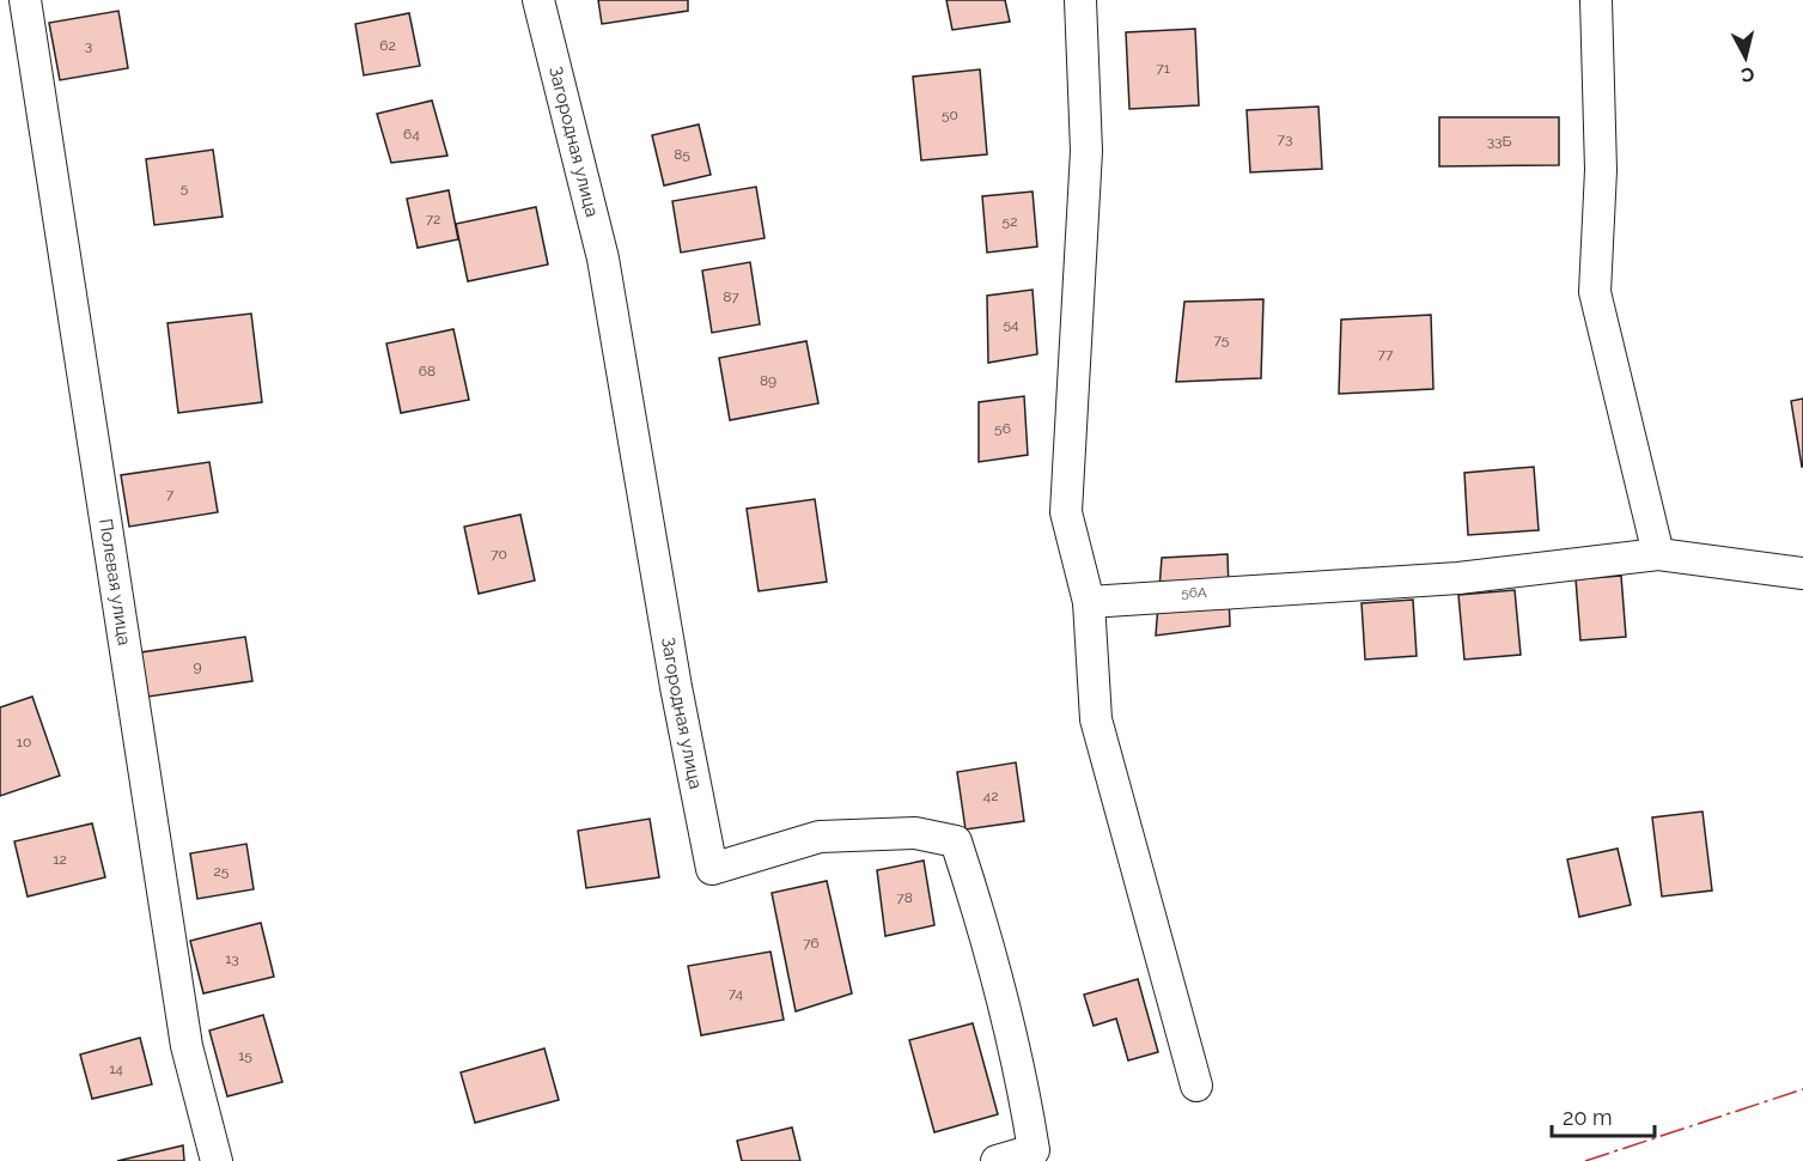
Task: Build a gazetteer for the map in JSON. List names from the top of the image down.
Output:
{
  "streets": {
    "street": ["Загородная улица", "Полевая улица"]
  },
  "house_numbers": [
    "3",
    "62",
    "71",
    "50",
    "64",
    "73",
    "33Б",
    "85",
    "5",
    "72",
    "52",
    "87",
    "54",
    "75",
    "77",
    "68",
    "89",
    "56",
    "7",
    "70",
    "56А",
    "9",
    "10",
    "42",
    "12",
    "25",
    "78",
    "76",
    "13",
    "74",
    "15",
    "14"
  ],
  "scale_bar": "20 m",
  "north": "bottom"
}
